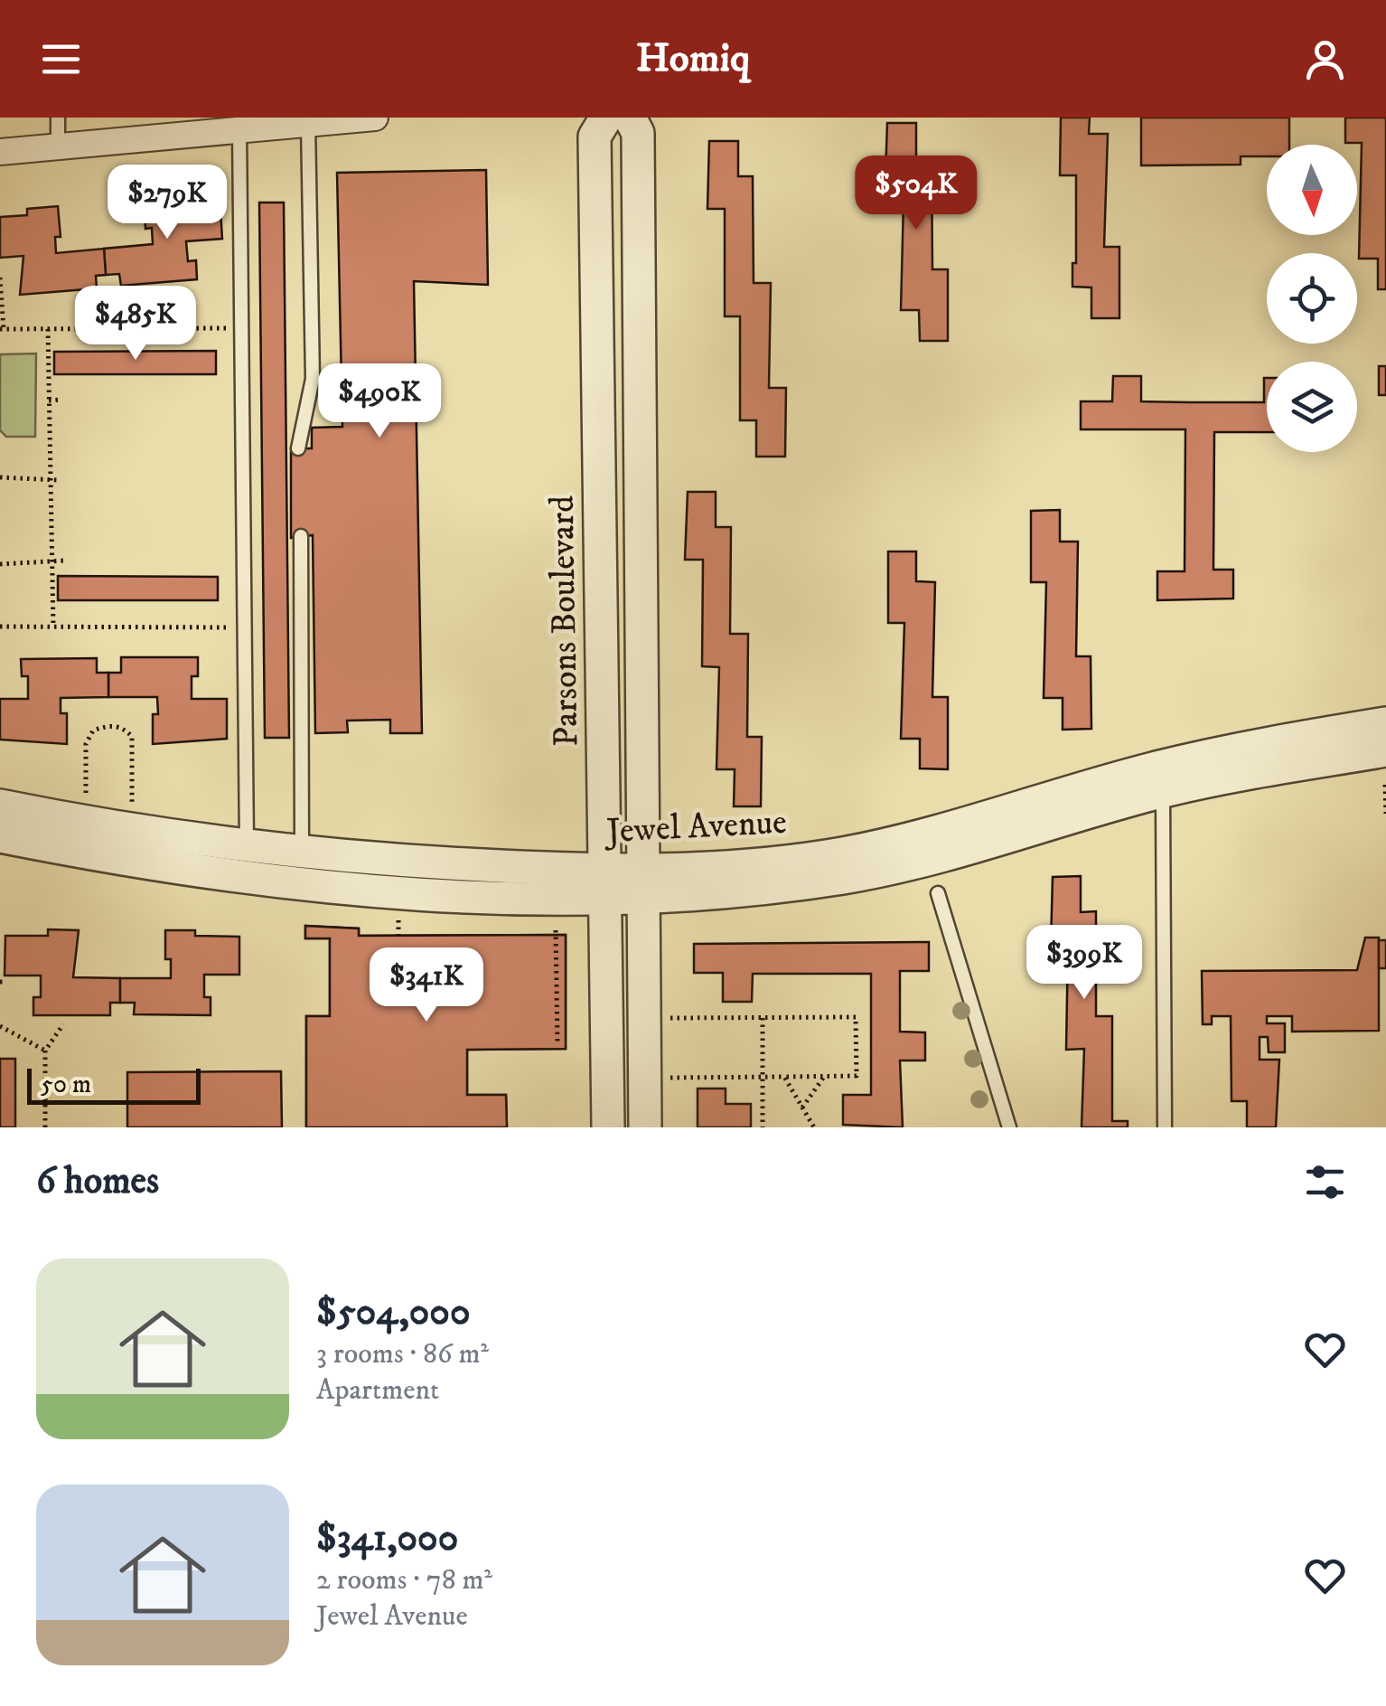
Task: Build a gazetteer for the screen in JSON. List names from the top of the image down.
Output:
{
  "streets": {
    "street": ["Parsons Boulevard", "Jewel Avenue"]
  },
  "crossings": [
    ["Parsons Boulevard", "Jewel Avenue"]
  ],
  "scale_bar": "50 m",
  "north": "bottom",
  "page": {
    "header": "Homiq",
    "price": [
      "$504K",
      "$279K",
      "$485K",
      "$490K",
      "$399K",
      "$341K"
    ],
    "scale": "50 m",
    "heading": "6 homes",
    "list": [
      {
        "name": "$504,000",
        "note": "3 rooms · 86 m² · Apartment"
      },
      {
        "name": "$341,000",
        "note": "2 rooms · 78 m² · Jewel Avenue"
      }
    ]
  }
}
